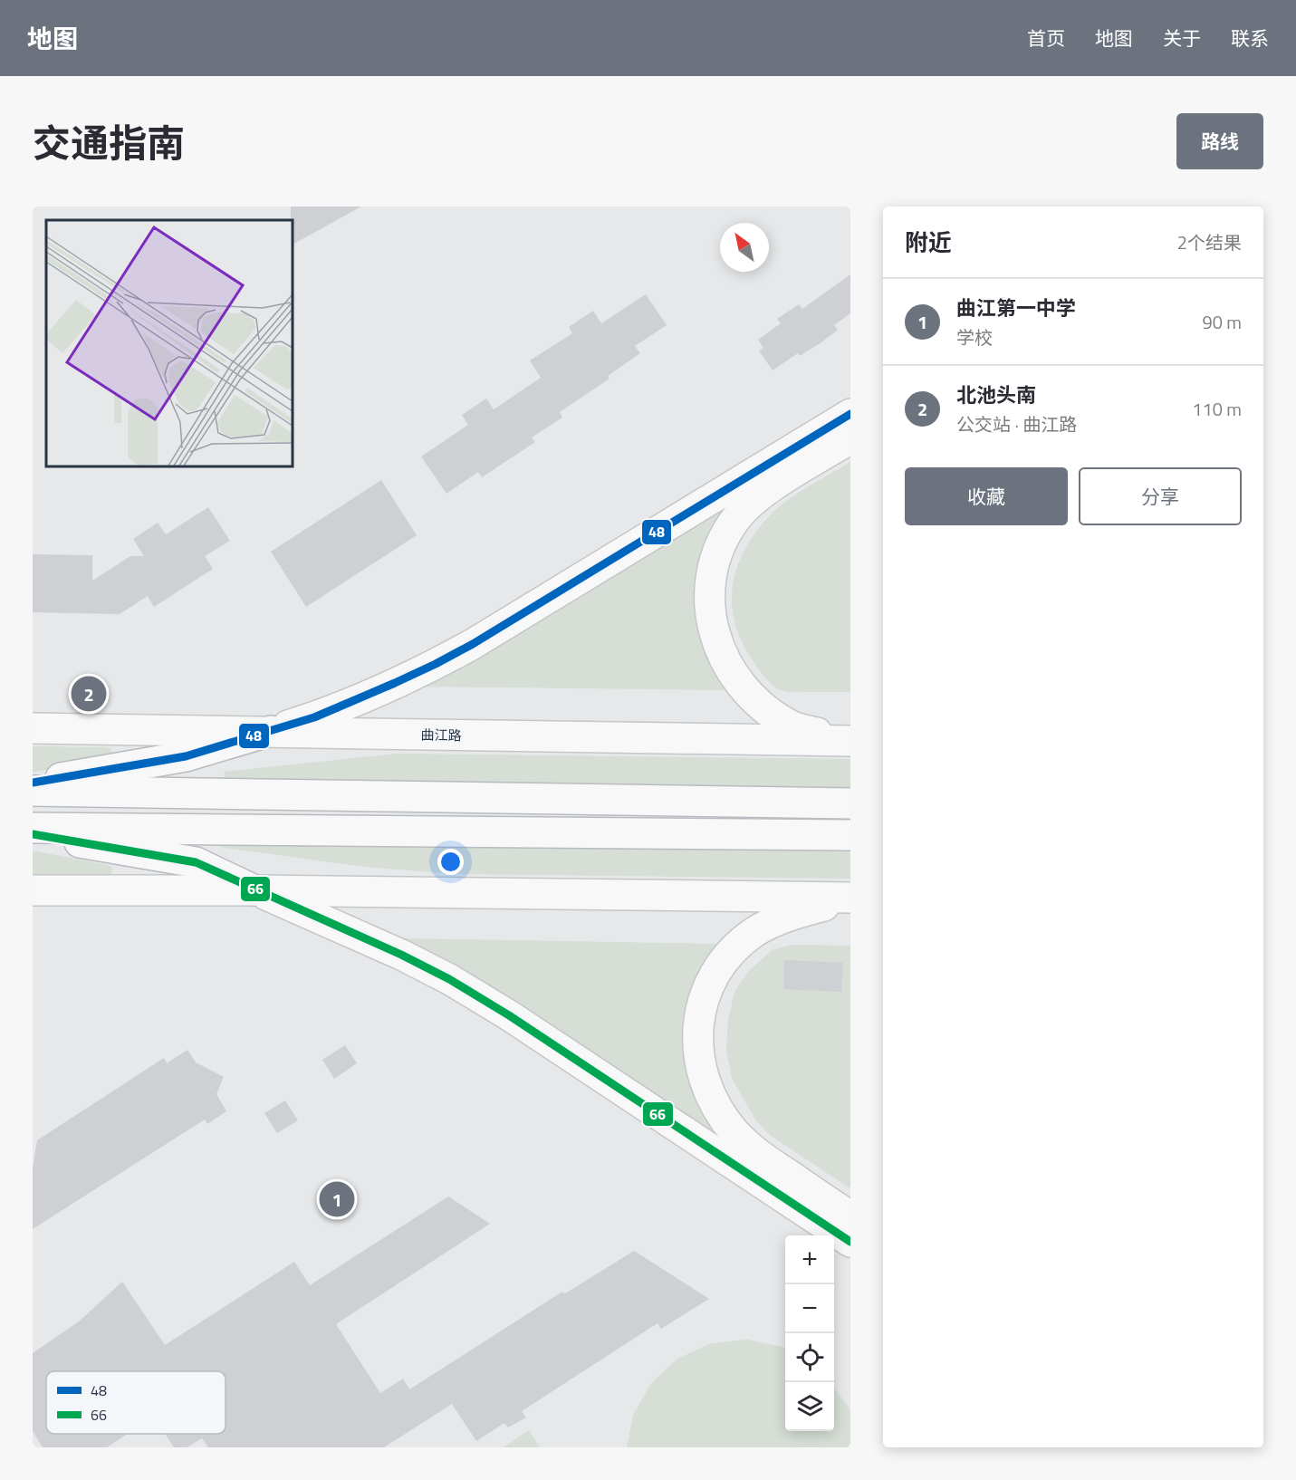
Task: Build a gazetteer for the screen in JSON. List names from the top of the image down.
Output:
{
  "streets": {
    "main road": ["曲江路"]
  },
  "lines": ["transit line 48", "transit line 66"],
  "legend": ["48", "66"],
  "north": "top left",
  "page": {
    "header": "地图",
    "nav": [
      "首页",
      "地图",
      "关于",
      "联系"
    ],
    "title": "交通指南",
    "buttons": [
      "路线",
      ["收藏", "分享"]
    ],
    "heading": ["附近", "2个结果"],
    "list": [
      {
        "mark": "1",
        "name": "曲江第一中学",
        "note": "学校",
        "value": "90 m"
      },
      {
        "mark": "2",
        "name": "北池头南",
        "note": "公交站 · 曲江路",
        "value": "110 m"
      }
    ],
    "pins": ["2", "1"],
    "map_buttons": ["+", "−"]
  }
}
